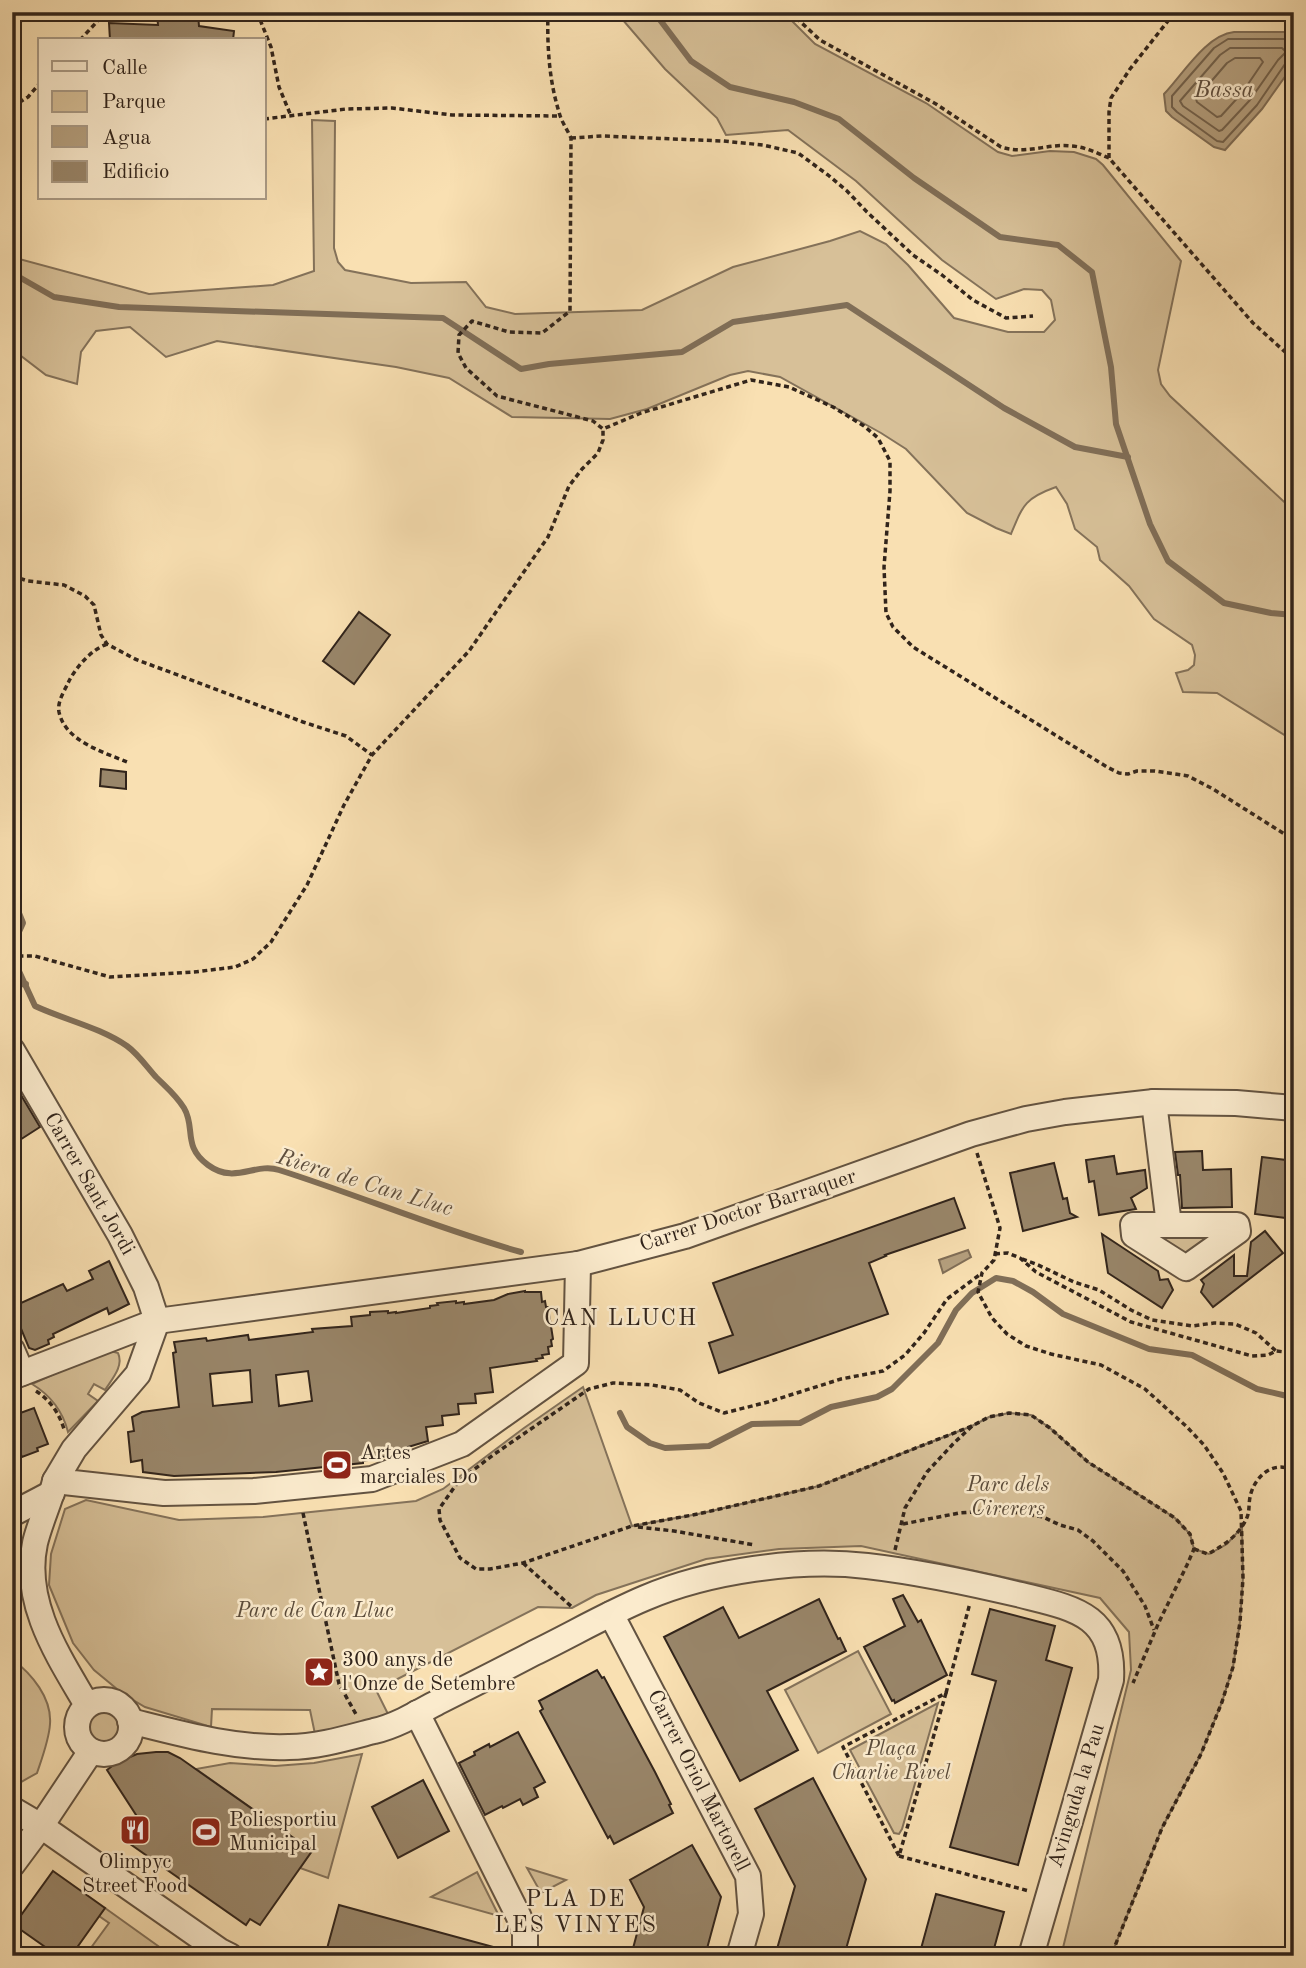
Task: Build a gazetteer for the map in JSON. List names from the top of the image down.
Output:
{
  "streets": {
    "street": [
      "Carrer Sant Jordi",
      "Carrer Doctor Barraquer",
      "Carrer Oriol Martorell",
      "Avinguda la Pau"
    ]
  },
  "crossings": [
    ["Carrer Sant Jordi", "Carrer Doctor Barraquer"]
  ],
  "districts": ["CAN LLUCH", "PLA DE LES VINYES"],
  "water": ["Bassa", "Riera de Can Lluc"],
  "parks": ["Parc dels Cirerers", "Parc de Can Lluc", "Plaça Charlie Rivel"],
  "places": {
    "sports": ["Artes marciales Do", "Poliesportiu Municipal"],
    "place": ["300 anys de l'Onze de Setembre"],
    "restaurant": ["Olimpyc Street Food"]
  },
  "legend": [
    "Calle",
    "Parque",
    "Agua",
    "Edificio"
  ]
}
